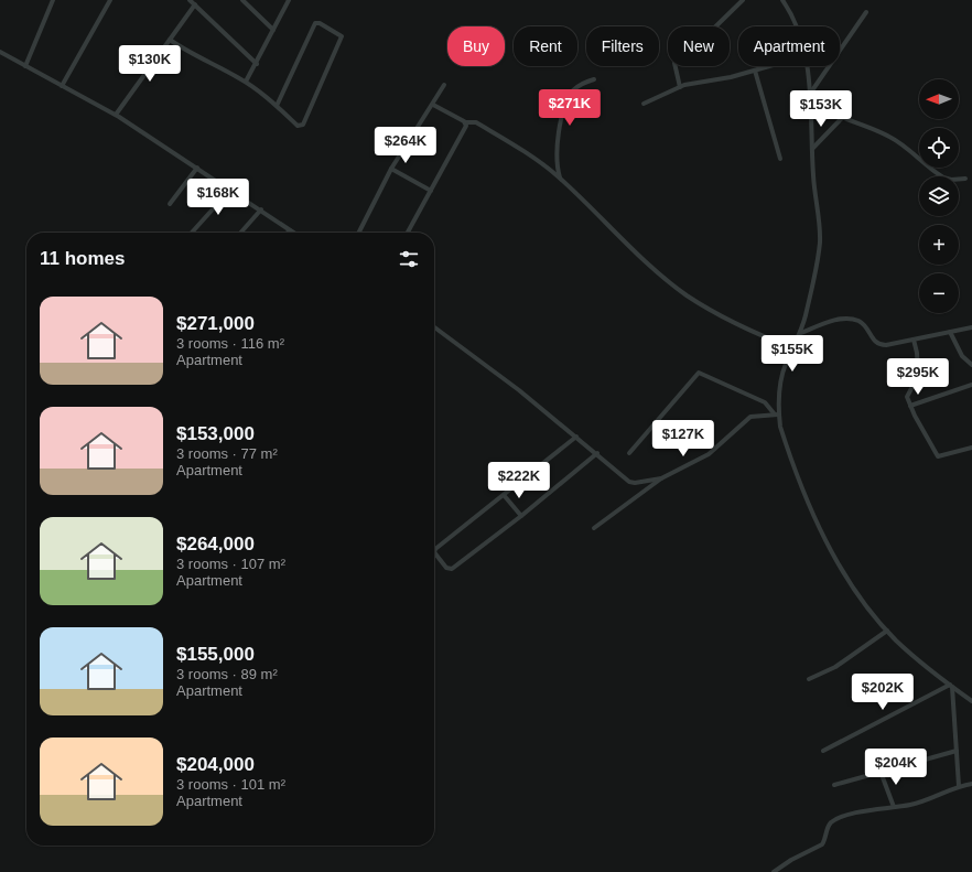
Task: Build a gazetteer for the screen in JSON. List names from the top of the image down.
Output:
{
  "north": "left",
  "page": {
    "chip": [
      "Buy",
      "Rent",
      "Filters",
      "New",
      "Apartment"
    ],
    "price": [
      "$130K",
      "$271K",
      "$153K",
      "$264K",
      "$168K",
      "$155K",
      "$295K",
      "$127K",
      "$222K",
      "$202K",
      "$204K"
    ],
    "map_buttons": ["+", "−"],
    "heading": "11 homes",
    "list": [
      {
        "name": "$271,000",
        "note": "3 rooms · 116 m² · Apartment"
      },
      {
        "name": "$153,000",
        "note": "3 rooms · 77 m² · Apartment"
      },
      {
        "name": "$264,000",
        "note": "3 rooms · 107 m² · Apartment"
      },
      {
        "name": "$155,000",
        "note": "3 rooms · 89 m² · Apartment"
      },
      {
        "name": "$204,000",
        "note": "3 rooms · 101 m² · Apartment"
      }
    ]
  }
}
